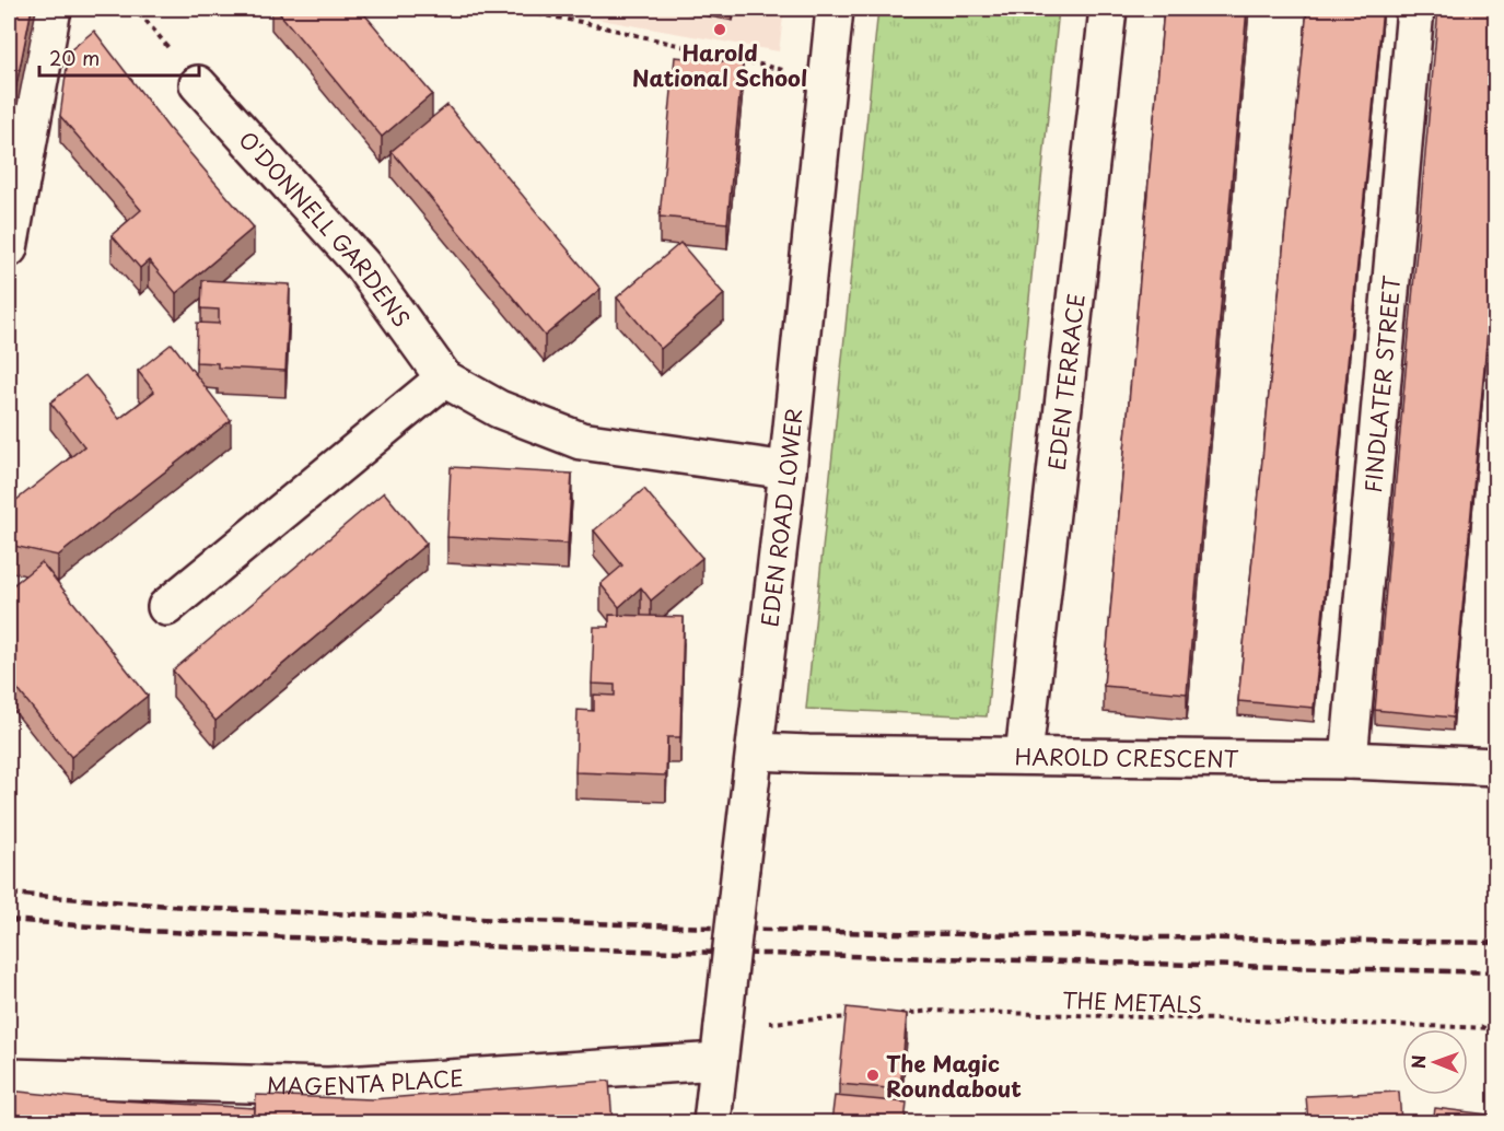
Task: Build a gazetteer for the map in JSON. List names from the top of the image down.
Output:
{
  "streets": {
    "street": [
      "O'DONNELL GARDENS",
      "EDEN TERRACE",
      "FINDLATER STREET",
      "EDEN ROAD LOWER",
      "HAROLD CRESCENT",
      "MAGENTA PLACE"
    ],
    "path": ["THE METALS"]
  },
  "crossings": [
    ["O'DONNELL GARDENS", "EDEN ROAD LOWER"],
    ["EDEN TERRACE", "HAROLD CRESCENT"],
    ["FINDLATER STREET", "HAROLD CRESCENT"],
    ["EDEN ROAD LOWER", "HAROLD CRESCENT"],
    ["EDEN ROAD LOWER", "MAGENTA PLACE"]
  ],
  "places": ["Harold National School", "The Magic Roundabout"],
  "scale_bar": "20 m",
  "north": "left"
}
